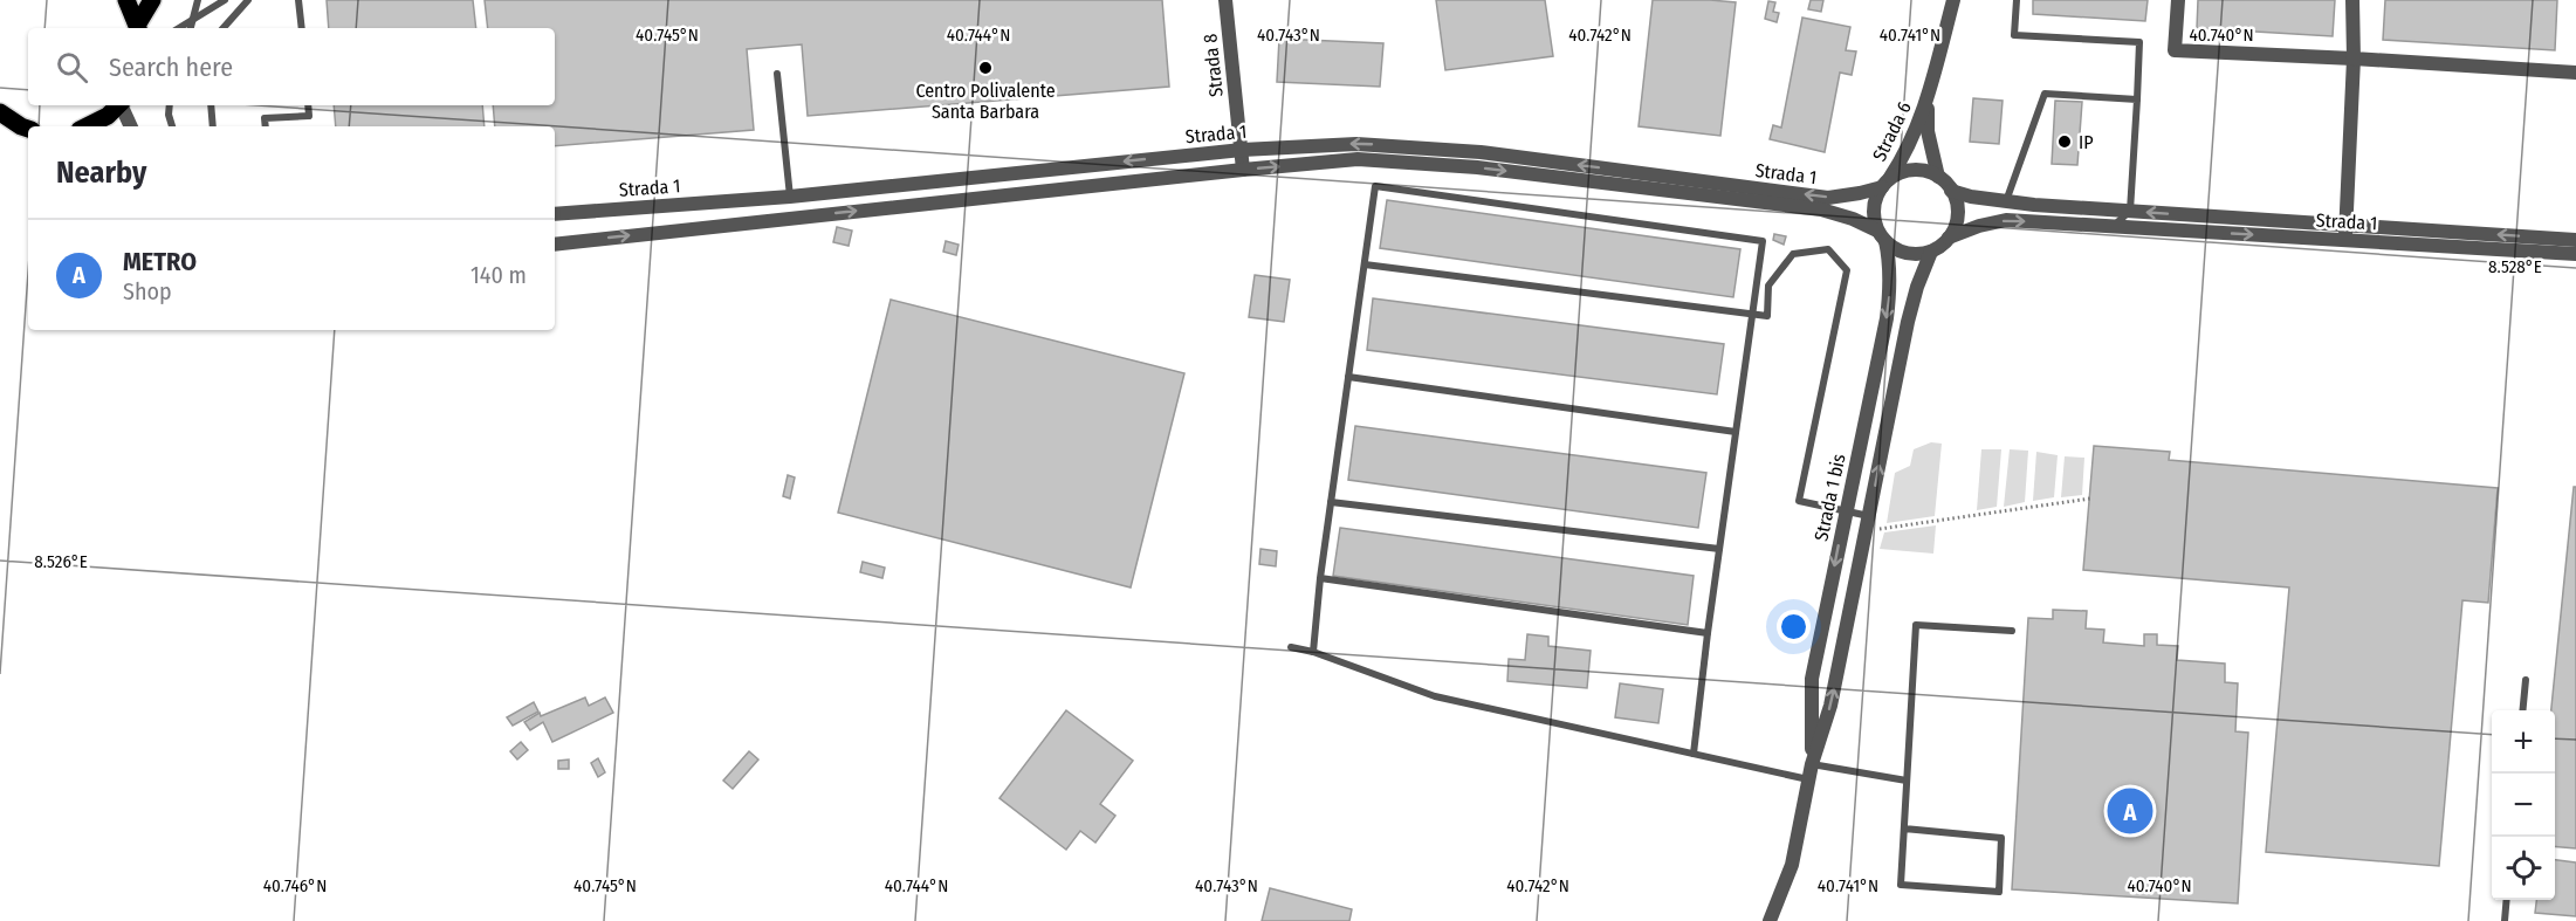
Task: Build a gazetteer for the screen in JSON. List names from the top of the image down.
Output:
{
  "streets": {
    "street": [
      "Strada 8",
      "Strada 6",
      "Strada 1",
      "Strada 1 bis"
    ]
  },
  "crossings": [
    ["Strada 8", "Strada 1"],
    ["Strada 6", "Strada 1"],
    ["Strada 6", "Strada 1 bis"],
    ["Strada 1", "Strada 1 bis"]
  ],
  "places": ["Centro Polivalente Santa Barbara", "IP"],
  "page": {
    "search": "Search here",
    "heading": "Nearby",
    "list": [
      {
        "mark": "A",
        "name": "METRO",
        "note": "Shop",
        "value": "140 m"
      }
    ],
    "map_buttons": ["+", "−"],
    "pins": "A"
  },
  "coordinates": [
    "40.745°N",
    "40.744°N",
    "40.743°N",
    "40.742°N",
    "40.741°N",
    "40.740°N",
    "8.528°E",
    "8.526°E",
    "40.746°N"
  ]
}
